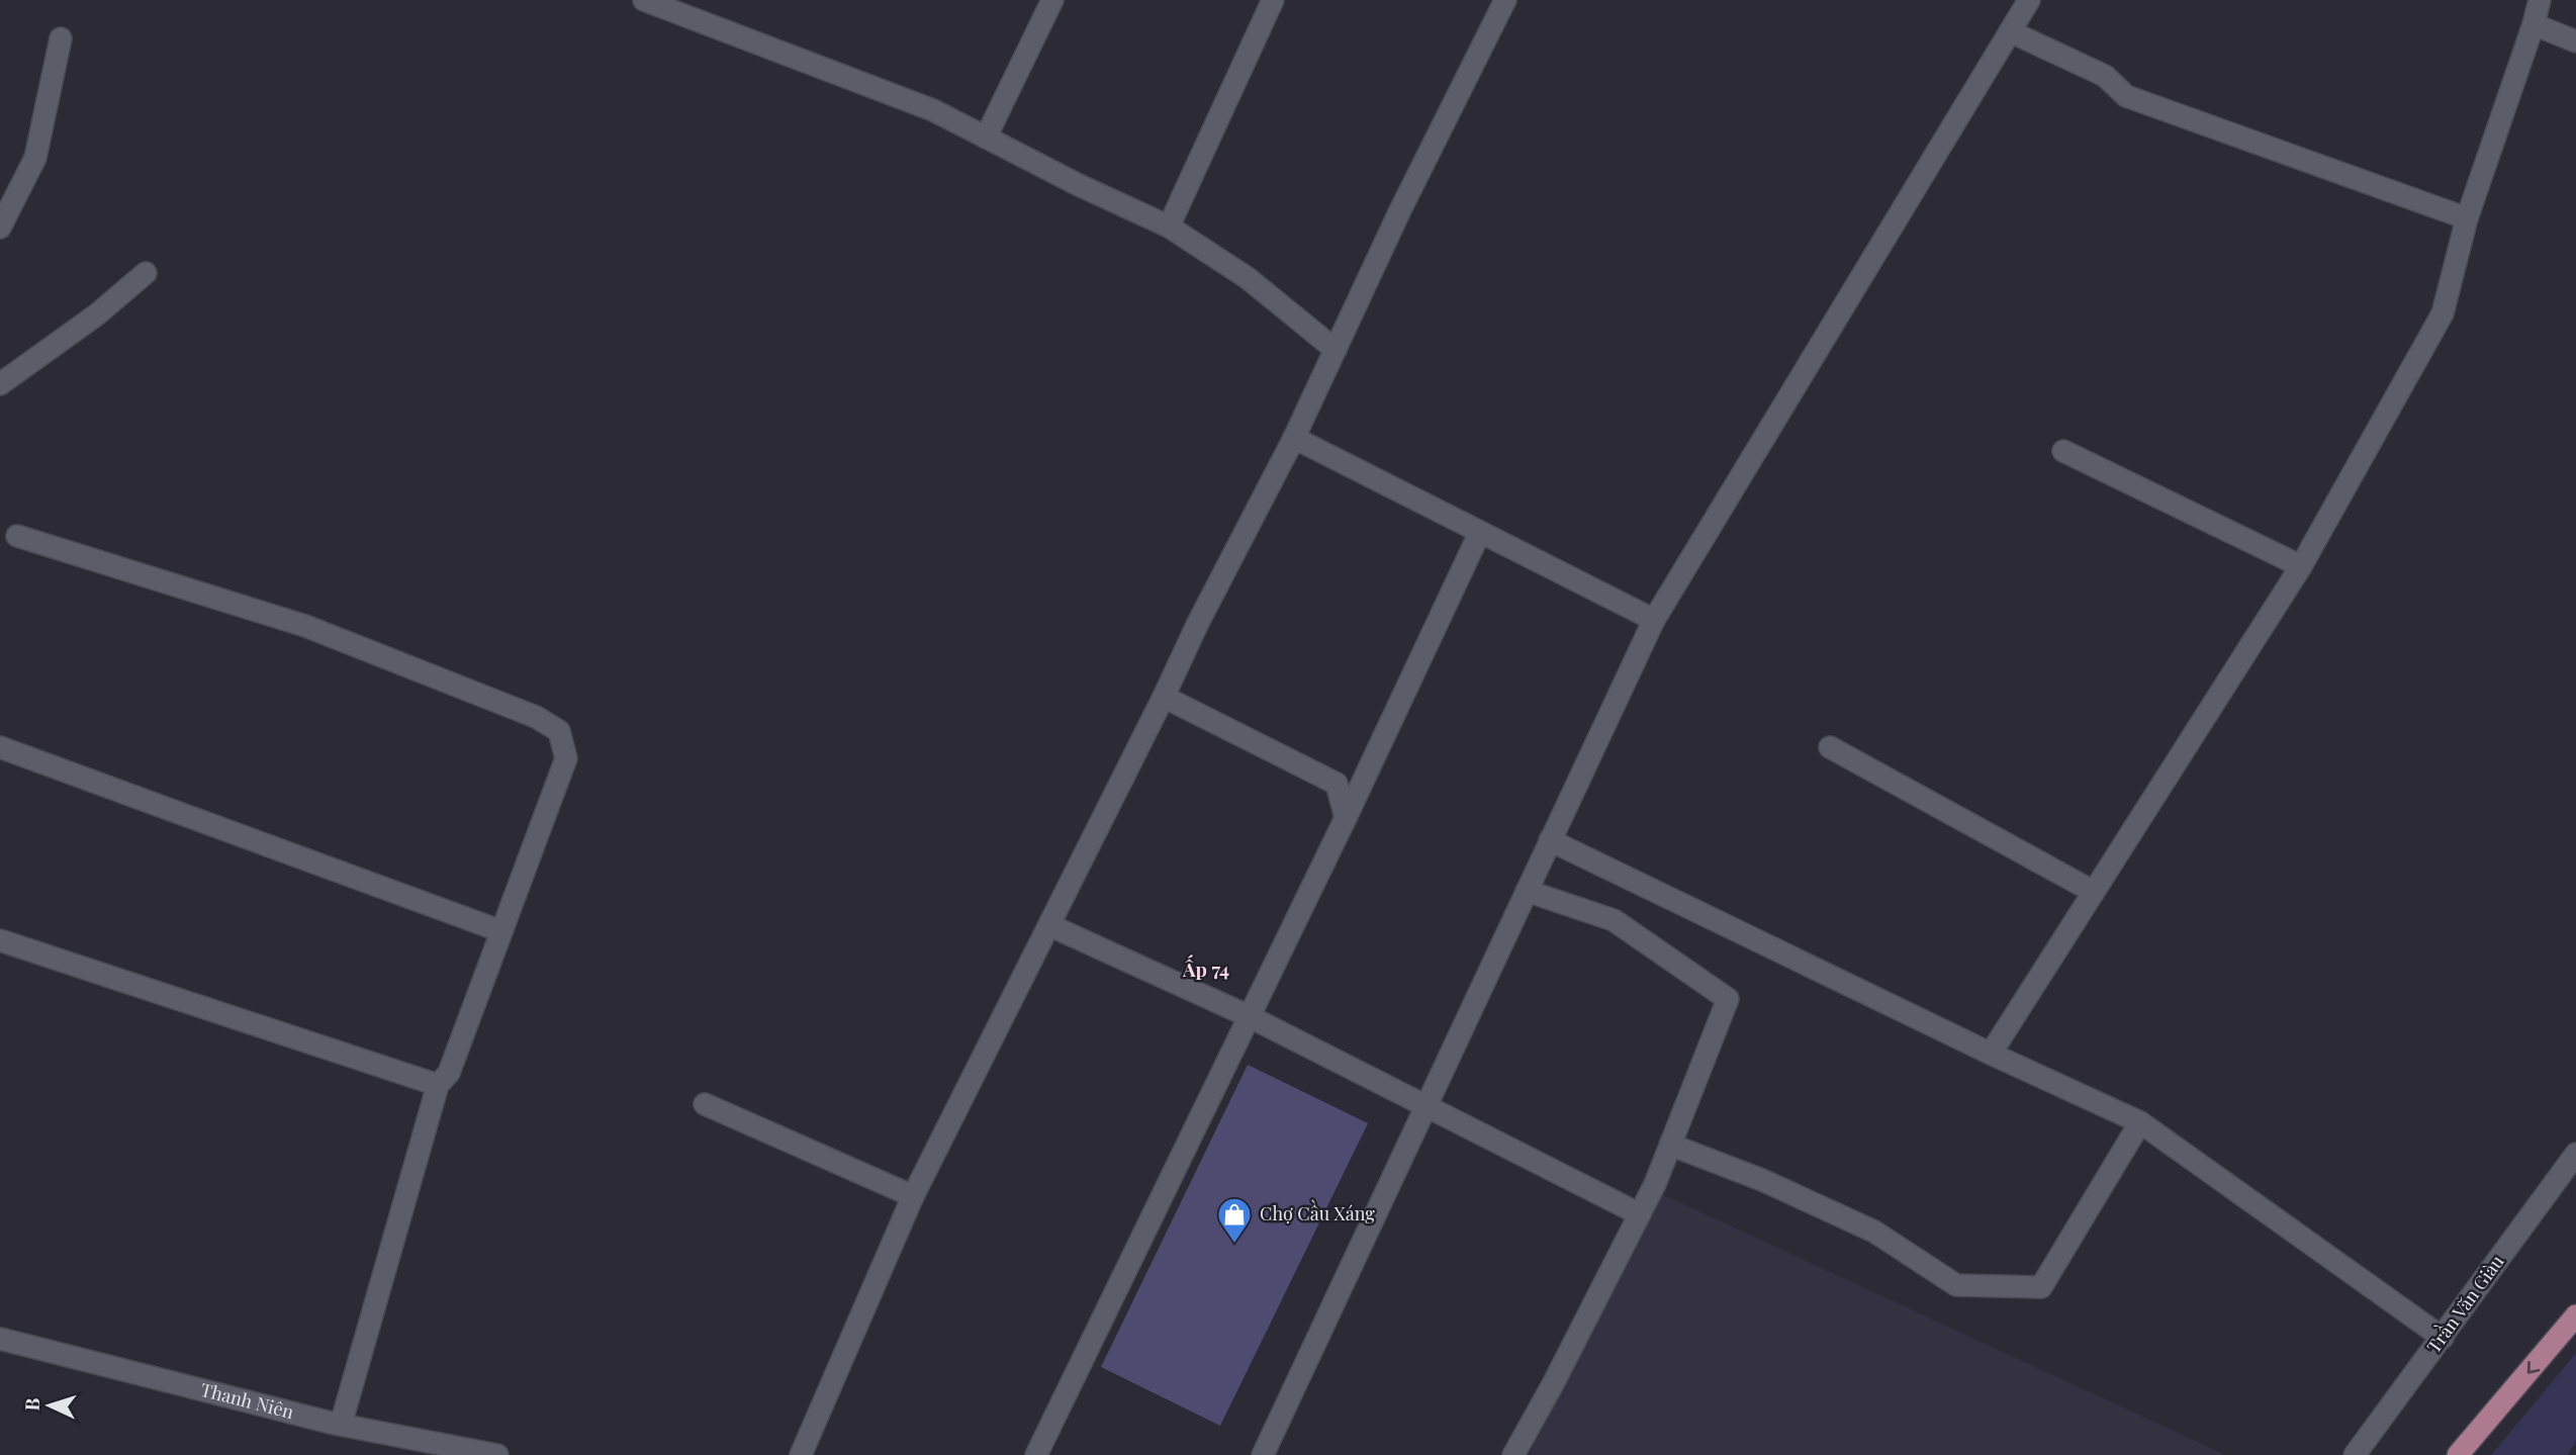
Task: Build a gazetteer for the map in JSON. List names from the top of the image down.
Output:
{
  "streets": {
    "street": ["Trần Văn Giàu", "Thanh Niên"]
  },
  "districts": ["Ấp 74"],
  "places": {
    "shop": ["Chợ Cầu Xáng"]
  },
  "north": "left"
}
